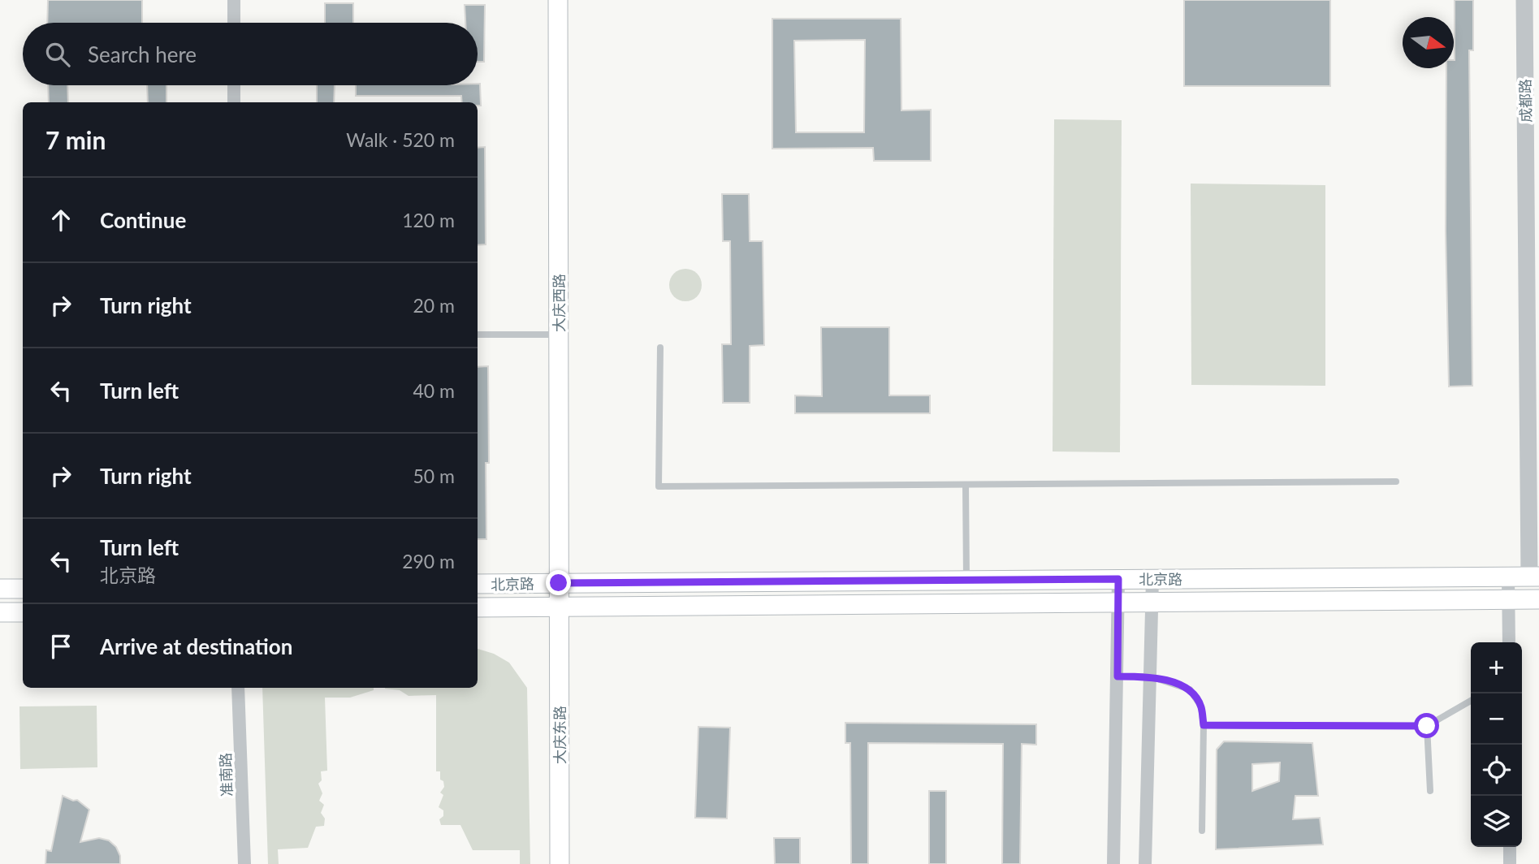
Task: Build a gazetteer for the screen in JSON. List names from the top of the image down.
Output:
{
  "streets": {
    "main road": ["大庆西路", "北京路", "大庆东路"],
    "street": ["成都路", "准南路"]
  },
  "crossings": [
    ["成都路", "北京路"],
    ["大庆西路", "北京路"],
    ["大庆西路", "大庆东路"],
    ["北京路", "大庆东路"]
  ],
  "north": "right",
  "page": {
    "search": "Search here",
    "heading": ["7 min", "Walk · 520 m"],
    "list": [
      ["Continue", "120 m"],
      ["Turn right", "20 m"],
      ["Turn left", "40 m"],
      ["Turn right", "50 m"],
      ["Turn left", "北京路", "290 m"],
      "Arrive at destination"
    ],
    "map_buttons": ["+", "−"]
  }
}
